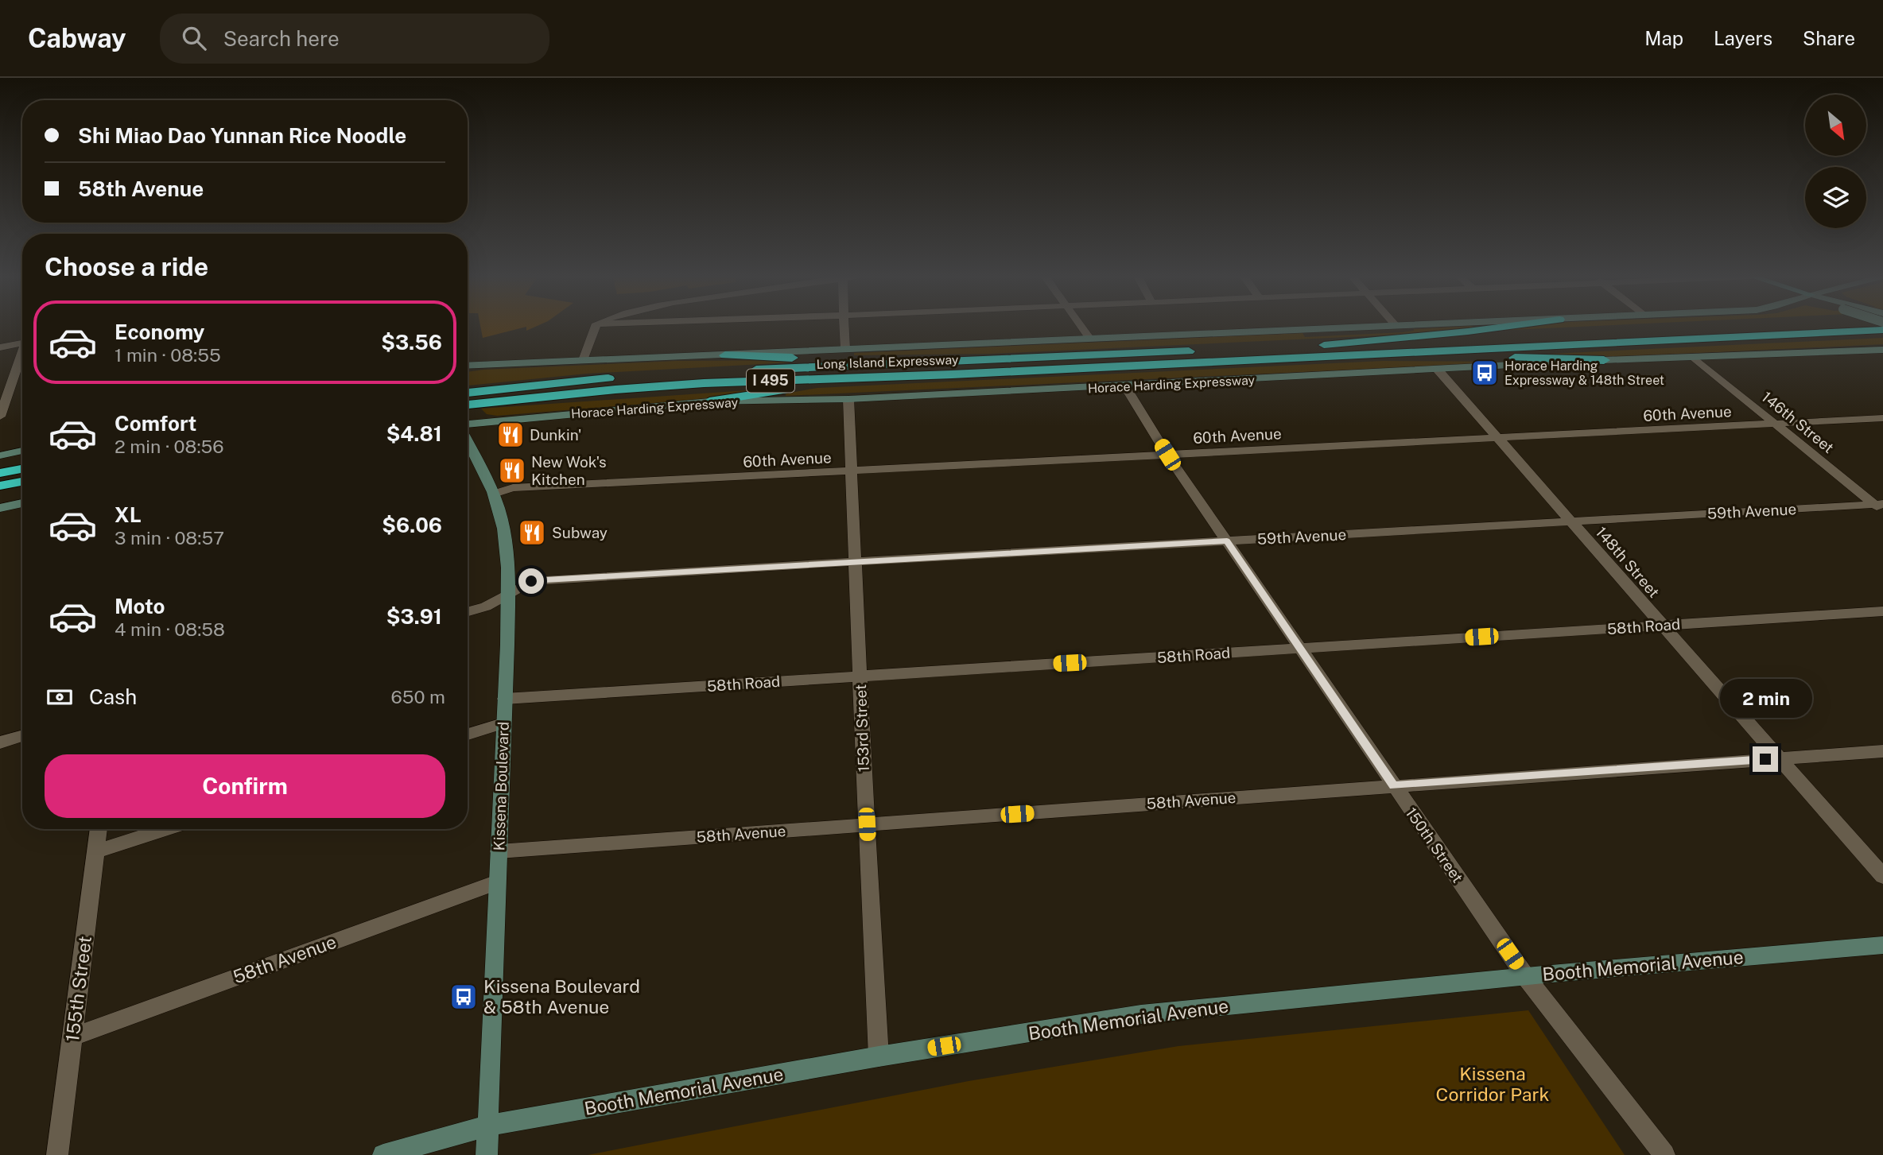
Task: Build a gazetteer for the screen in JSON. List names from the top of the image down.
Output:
{
  "streets": {
    "highway": ["Long Island Expressway", "I 495"],
    "main road": ["Horace Harding Expressway", "Kissena Boulevard", "Booth Memorial Avenue"],
    "street": [
      "60th Avenue",
      "146th Street",
      "59th Avenue",
      "148th Street",
      "58th Road",
      "153rd Street",
      "58th Avenue",
      "150th Street",
      "155th Street"
    ]
  },
  "crossings": [
    ["Horace Harding Expressway", "146th Street"],
    ["Horace Harding Expressway", "148th Street"],
    ["Horace Harding Expressway", "153rd Street"],
    ["Horace Harding Expressway", "150th Street"],
    ["60th Avenue", "146th Street"],
    ["60th Avenue", "148th Street"],
    ["60th Avenue", "153rd Street"],
    ["60th Avenue", "Kissena Boulevard"],
    ["60th Avenue", "150th Street"],
    ["146th Street", "59th Avenue"],
    ["59th Avenue", "148th Street"],
    ["59th Avenue", "153rd Street"],
    ["59th Avenue", "Kissena Boulevard"],
    ["59th Avenue", "150th Street"],
    ["148th Street", "58th Road"],
    ["148th Street", "58th Avenue"],
    ["58th Road", "153rd Street"],
    ["58th Road", "Kissena Boulevard"],
    ["58th Road", "150th Street"],
    ["153rd Street", "58th Avenue"],
    ["153rd Street", "Booth Memorial Avenue"],
    ["Kissena Boulevard", "58th Avenue"],
    ["Kissena Boulevard", "Booth Memorial Avenue"],
    ["58th Avenue", "150th Street"],
    ["58th Avenue", "155th Street"],
    ["150th Street", "Booth Memorial Avenue"]
  ],
  "parks": ["Kissena Corridor Park"],
  "places": {
    "bus stop": ["Horace Harding Expressway & 148th Street", "Kissena Boulevard & 58th Avenue"],
    "restaurant": ["Dunkin'", "New Wok's Kitchen", "Subway"]
  },
  "north": "bottom right",
  "page": {
    "header": "Cabway",
    "search": "Search here",
    "nav": ["Map", "Layers", "Share"],
    "banner": ["Shi Miao Dao Yunnan Rice Noodle", "58th Avenue"],
    "heading": "Choose a ride",
    "list": [
      {
        "name": "Economy",
        "note": "1 min · 08:55",
        "value": "$3.56"
      },
      {
        "name": "Comfort",
        "note": "2 min · 08:56",
        "value": "$4.81"
      },
      {
        "name": "XL",
        "note": "3 min · 08:57",
        "value": "$6.06"
      },
      {
        "name": "Moto",
        "note": "4 min · 08:58",
        "value": "$3.91"
      }
    ],
    "pay": ["Cash", "650 m"],
    "bubble": "2 min",
    "buttons": "Confirm"
  }
}
